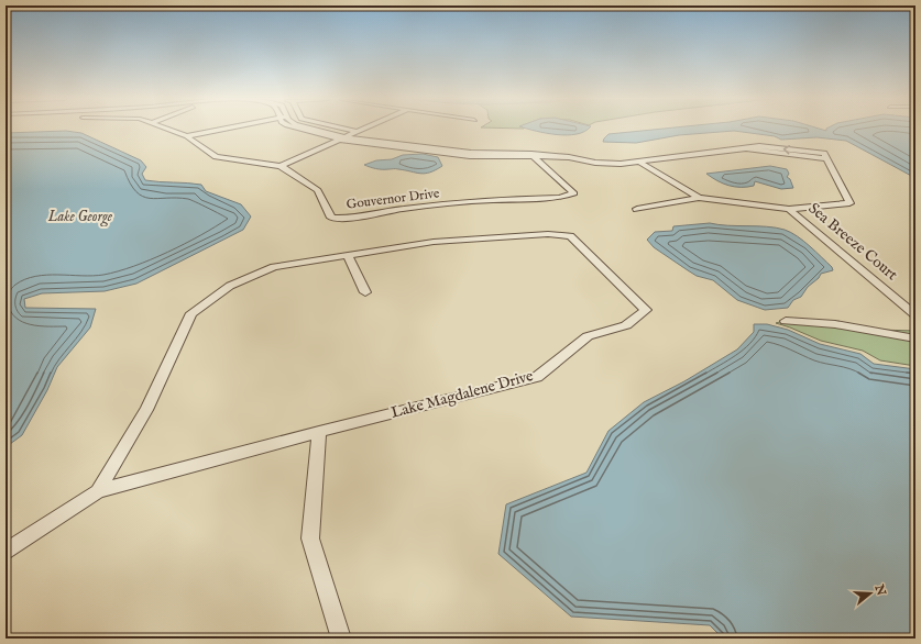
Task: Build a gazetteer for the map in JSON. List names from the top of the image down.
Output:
{
  "streets": {
    "street": ["Gouvernor Drive", "Sea Breeze Court", "Lake Magdalene Drive"]
  },
  "water": ["Lake George"],
  "north": "right"
}
